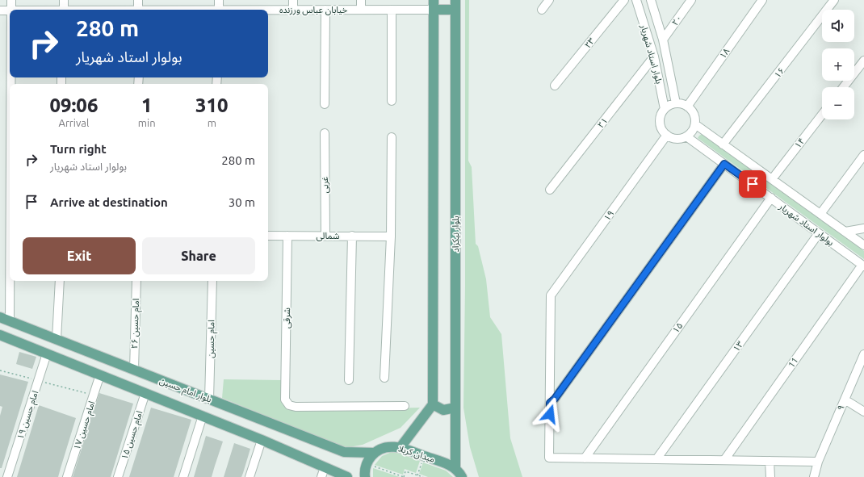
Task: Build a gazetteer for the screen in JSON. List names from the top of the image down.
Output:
{
  "streets": {
    "main road": ["بلوار نیکزاد", "بلوار امام حسین", "میدان کربلا"],
    "street": [
      "خیابان عباس ورزنده",
      "۲۰",
      "۲۳",
      "۱۸",
      "بلوار استاد شهریار",
      "۱۶",
      "۲۱",
      "۱۴",
      "غربی",
      "۱۹",
      "بولوار استاد شهریار",
      "شمالی",
      "شرقی",
      "امام حسین ۲۶",
      "۱۵",
      "امام حسین",
      "۱۳",
      "11",
      "۹",
      "امام حسین ۱۹",
      "امام حسین ۱۷",
      "امام حسین ۱۵"
    ]
  },
  "crossings": [
    ["۲۰", "بلوار استاد شهریار"],
    ["۱۸", "بلوار استاد شهریار"],
    ["۱۸", "۱۹"],
    ["۱۸", "بولوار استاد شهریار"],
    ["بلوار استاد شهریار", "۲۱"],
    ["بلوار استاد شهریار", "۱۹"],
    ["بلوار استاد شهریار", "بولوار استاد شهریار"],
    ["۱۶", "بولوار استاد شهریار"],
    ["۱۴", "بولوار استاد شهریار"],
    ["غربی", "شمالی"],
    ["۱۹", "بولوار استاد شهریار"],
    ["بولوار استاد شهریار", "۱۵"],
    ["بولوار استاد شهریار", "۱۳"],
    ["بولوار استاد شهریار", "11"],
    ["بلوار نیکزاد", "میدان کربلا"],
    ["شمالی", "شرقی"],
    ["امام حسین ۲۶", "بلوار امام حسین"],
    ["امام حسین", "بلوار امام حسین"],
    ["بلوار امام حسین", "امام حسین ۱۹"],
    ["بلوار امام حسین", "امام حسین ۱۷"],
    ["بلوار امام حسین", "امام حسین ۱۵"],
    ["بلوار امام حسین", "میدان کربلا"]
  ],
  "page": {
    "map_buttons": ["+", "−"],
    "turn": ["280 m", "بولوار استاد شهریار"],
    "eta": [
      "09:06",
      "Arrival",
      "1",
      "min",
      "310",
      "m"
    ],
    "list": [
      {
        "name": "Turn right",
        "note": "بولوار استاد شهریار",
        "value": "280 m"
      },
      {
        "name": "Arrive at destination",
        "value": "30 m"
      }
    ],
    "buttons": ["Exit", "Share"]
  }
}
